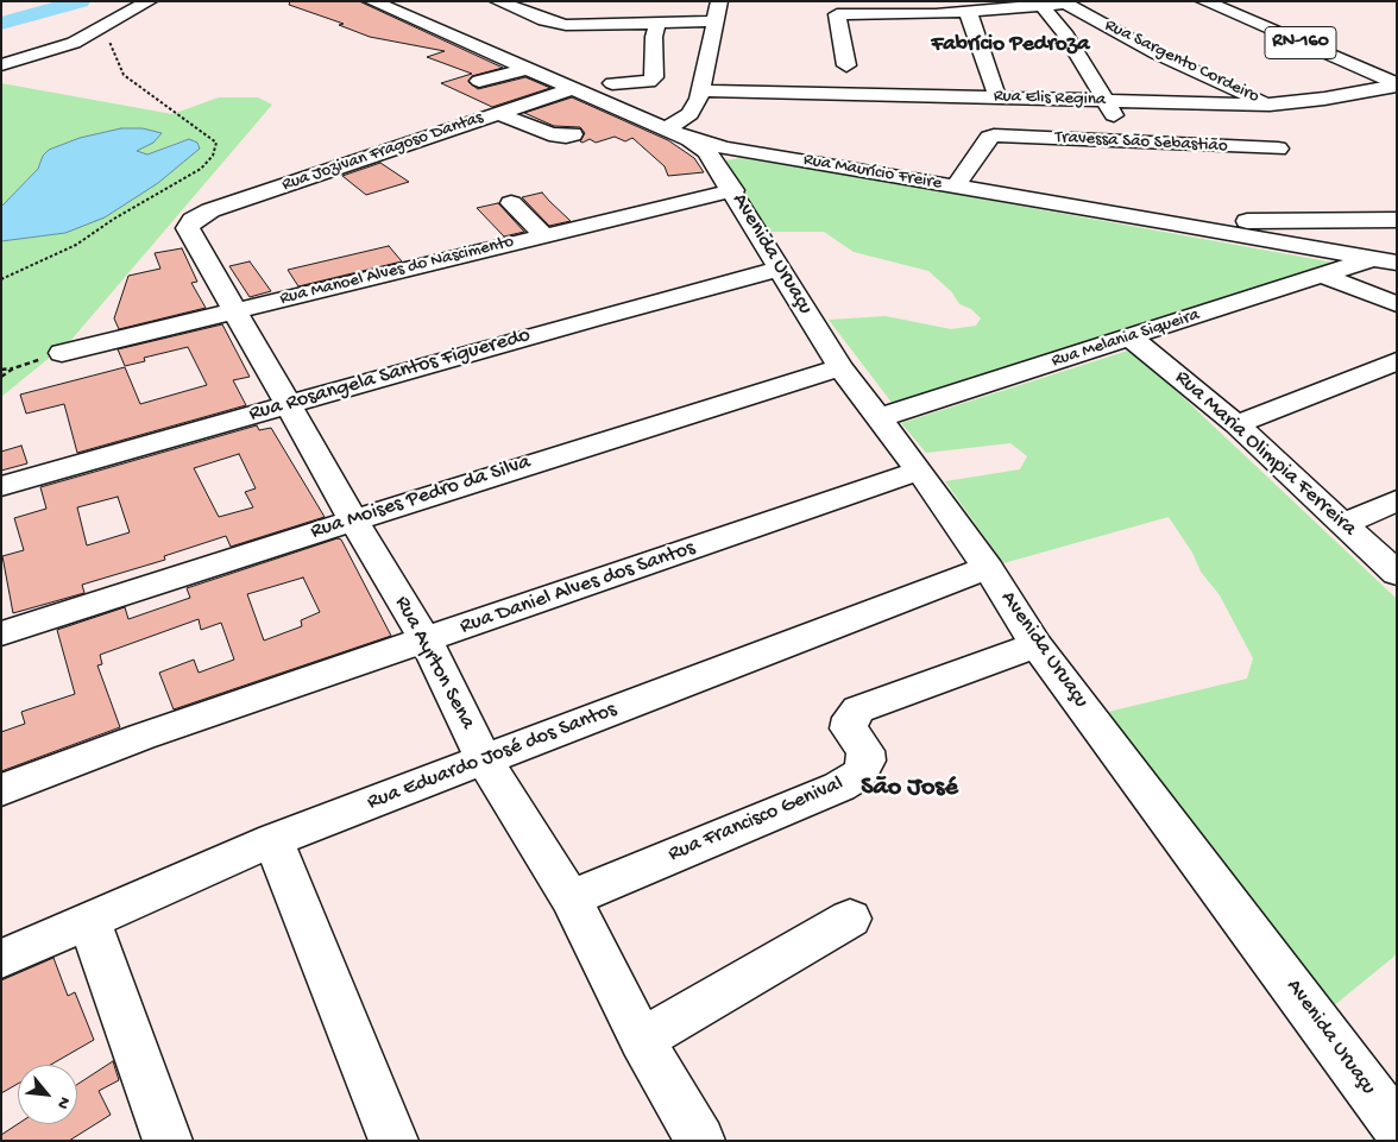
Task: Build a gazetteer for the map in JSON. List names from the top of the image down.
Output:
{
  "streets": {
    "street": [
      "RN-160",
      "Rua Sargento Cordeiro",
      "Rua Elis Regina",
      "Travessa São Sebastião",
      "Rua Jozivan Fragoso Dantas",
      "Rua Maurício Freire",
      "Avenida Uruaçu",
      "Rua Manoel Alves do Nascimento",
      "Rua Melania Siqueira",
      "Rua Rosangela Santos Figueredo",
      "Rua Maria Olimpia Ferreira",
      "Rua Moises Pedro da Silva",
      "Rua Daniel Alves dos Santos",
      "Rua Ayrton Sena",
      "Rua Eduardo José dos Santos",
      "Rua Francisco Genival"
    ]
  },
  "crossings": [
    ["RN-160", "Rua Elis Regina"],
    ["Rua Sargento Cordeiro", "Rua Elis Regina"],
    ["Travessa São Sebastião", "Rua Maurício Freire"],
    ["Rua Jozivan Fragoso Dantas", "Rua Maurício Freire"],
    ["Rua Jozivan Fragoso Dantas", "Rua Ayrton Sena"],
    ["Rua Maurício Freire", "Avenida Uruaçu"],
    ["Rua Maurício Freire", "Rua Melania Siqueira"],
    ["Avenida Uruaçu", "Rua Manoel Alves do Nascimento"],
    ["Avenida Uruaçu", "Rua Melania Siqueira"],
    ["Avenida Uruaçu", "Rua Rosangela Santos Figueredo"],
    ["Avenida Uruaçu", "Rua Moises Pedro da Silva"],
    ["Avenida Uruaçu", "Rua Daniel Alves dos Santos"],
    ["Avenida Uruaçu", "Rua Eduardo José dos Santos"],
    ["Avenida Uruaçu", "Rua Francisco Genival"],
    ["Rua Manoel Alves do Nascimento", "Rua Ayrton Sena"],
    ["Rua Melania Siqueira", "Rua Maria Olimpia Ferreira"],
    ["Rua Rosangela Santos Figueredo", "Rua Ayrton Sena"],
    ["Rua Moises Pedro da Silva", "Rua Ayrton Sena"],
    ["Rua Daniel Alves dos Santos", "Rua Ayrton Sena"],
    ["Rua Ayrton Sena", "Rua Eduardo José dos Santos"],
    ["Rua Ayrton Sena", "Rua Francisco Genival"]
  ],
  "districts": ["Fabrício Pedroza", "São José"],
  "north": "bottom right"
}
